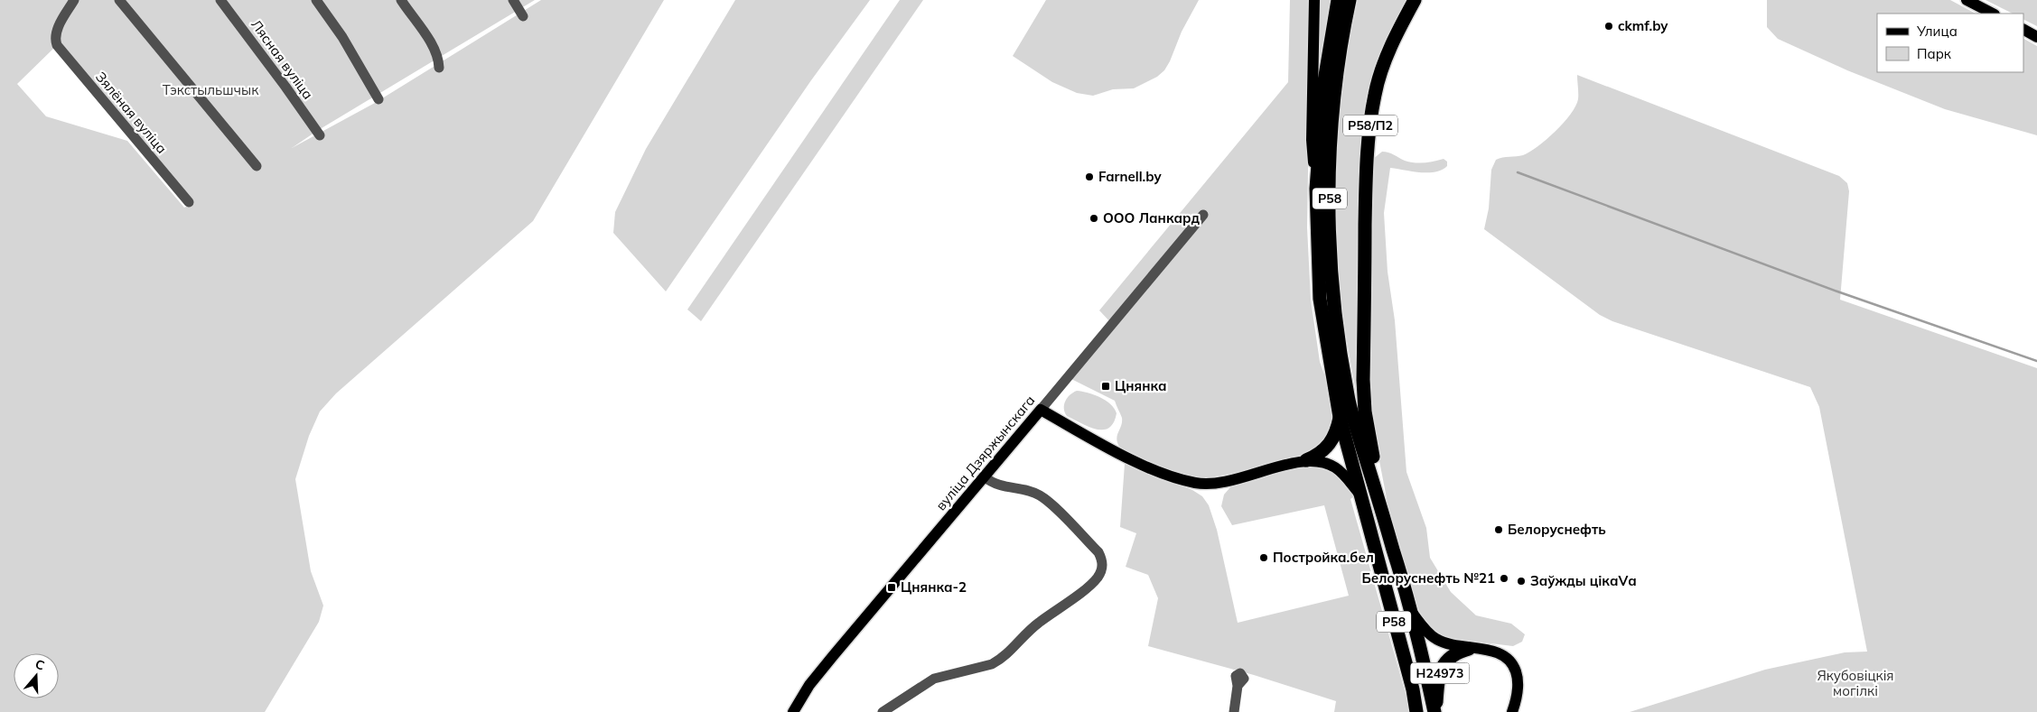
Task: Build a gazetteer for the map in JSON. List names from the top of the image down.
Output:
{
  "streets": {
    "highway": ["Р58/П2", "Р58", "Н24973"],
    "main road": ["вуліца Дзяржынскага"],
    "street": ["Лясная вуліца", "Зялёная вуліца"]
  },
  "crossings": [
    ["Р58/П2", "Р58"],
    ["Р58", "Н24973"]
  ],
  "parks": ["Тэкстыльшчык", "Якубовіцкія могілкі"],
  "places": {
    "other": [
      "ckmf.by",
      "Farnell.by",
      "ООО Ланкард",
      "Белоруснефть",
      "Постройка.бел",
      "Белоруснефть №21",
      "Заўжды цікаVа"
    ],
    "transit": ["Цнянка", "Цнянка-2"]
  },
  "legend": ["Улица", "Парк"],
  "north": "top"
}
